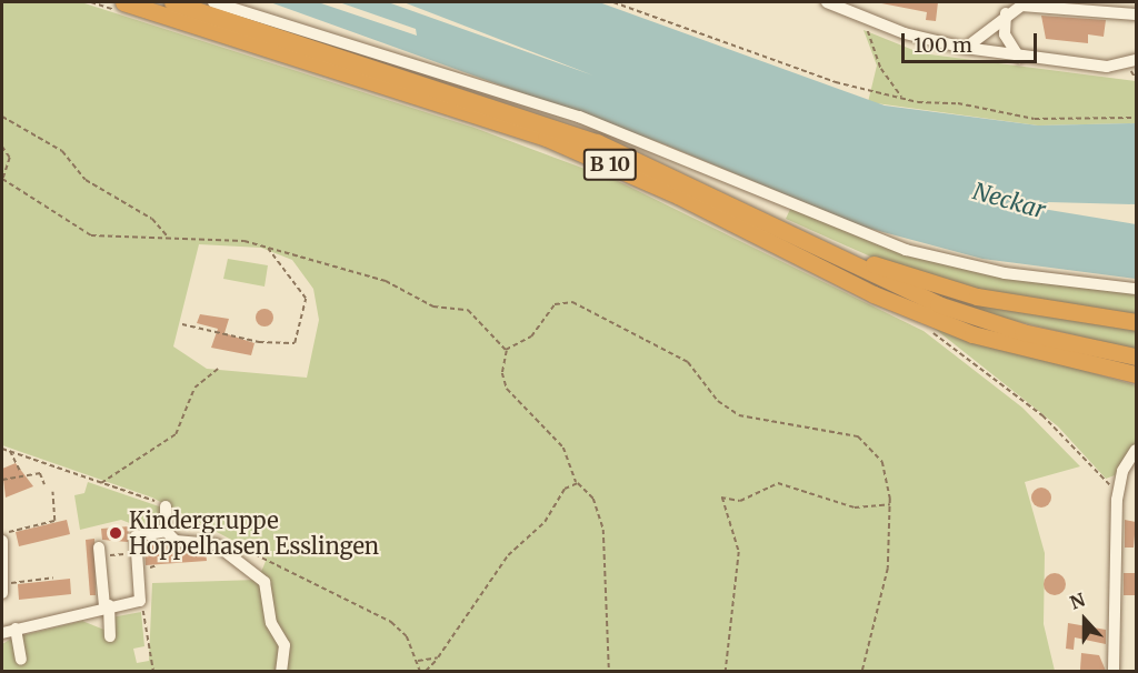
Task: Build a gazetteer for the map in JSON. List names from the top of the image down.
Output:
{
  "streets": {
    "highway": ["B 10"]
  },
  "water": ["Neckar"],
  "places": ["Kindergruppe Hoppelhasen Esslingen"],
  "scale_bar": "100 m",
  "north": "top"
}
